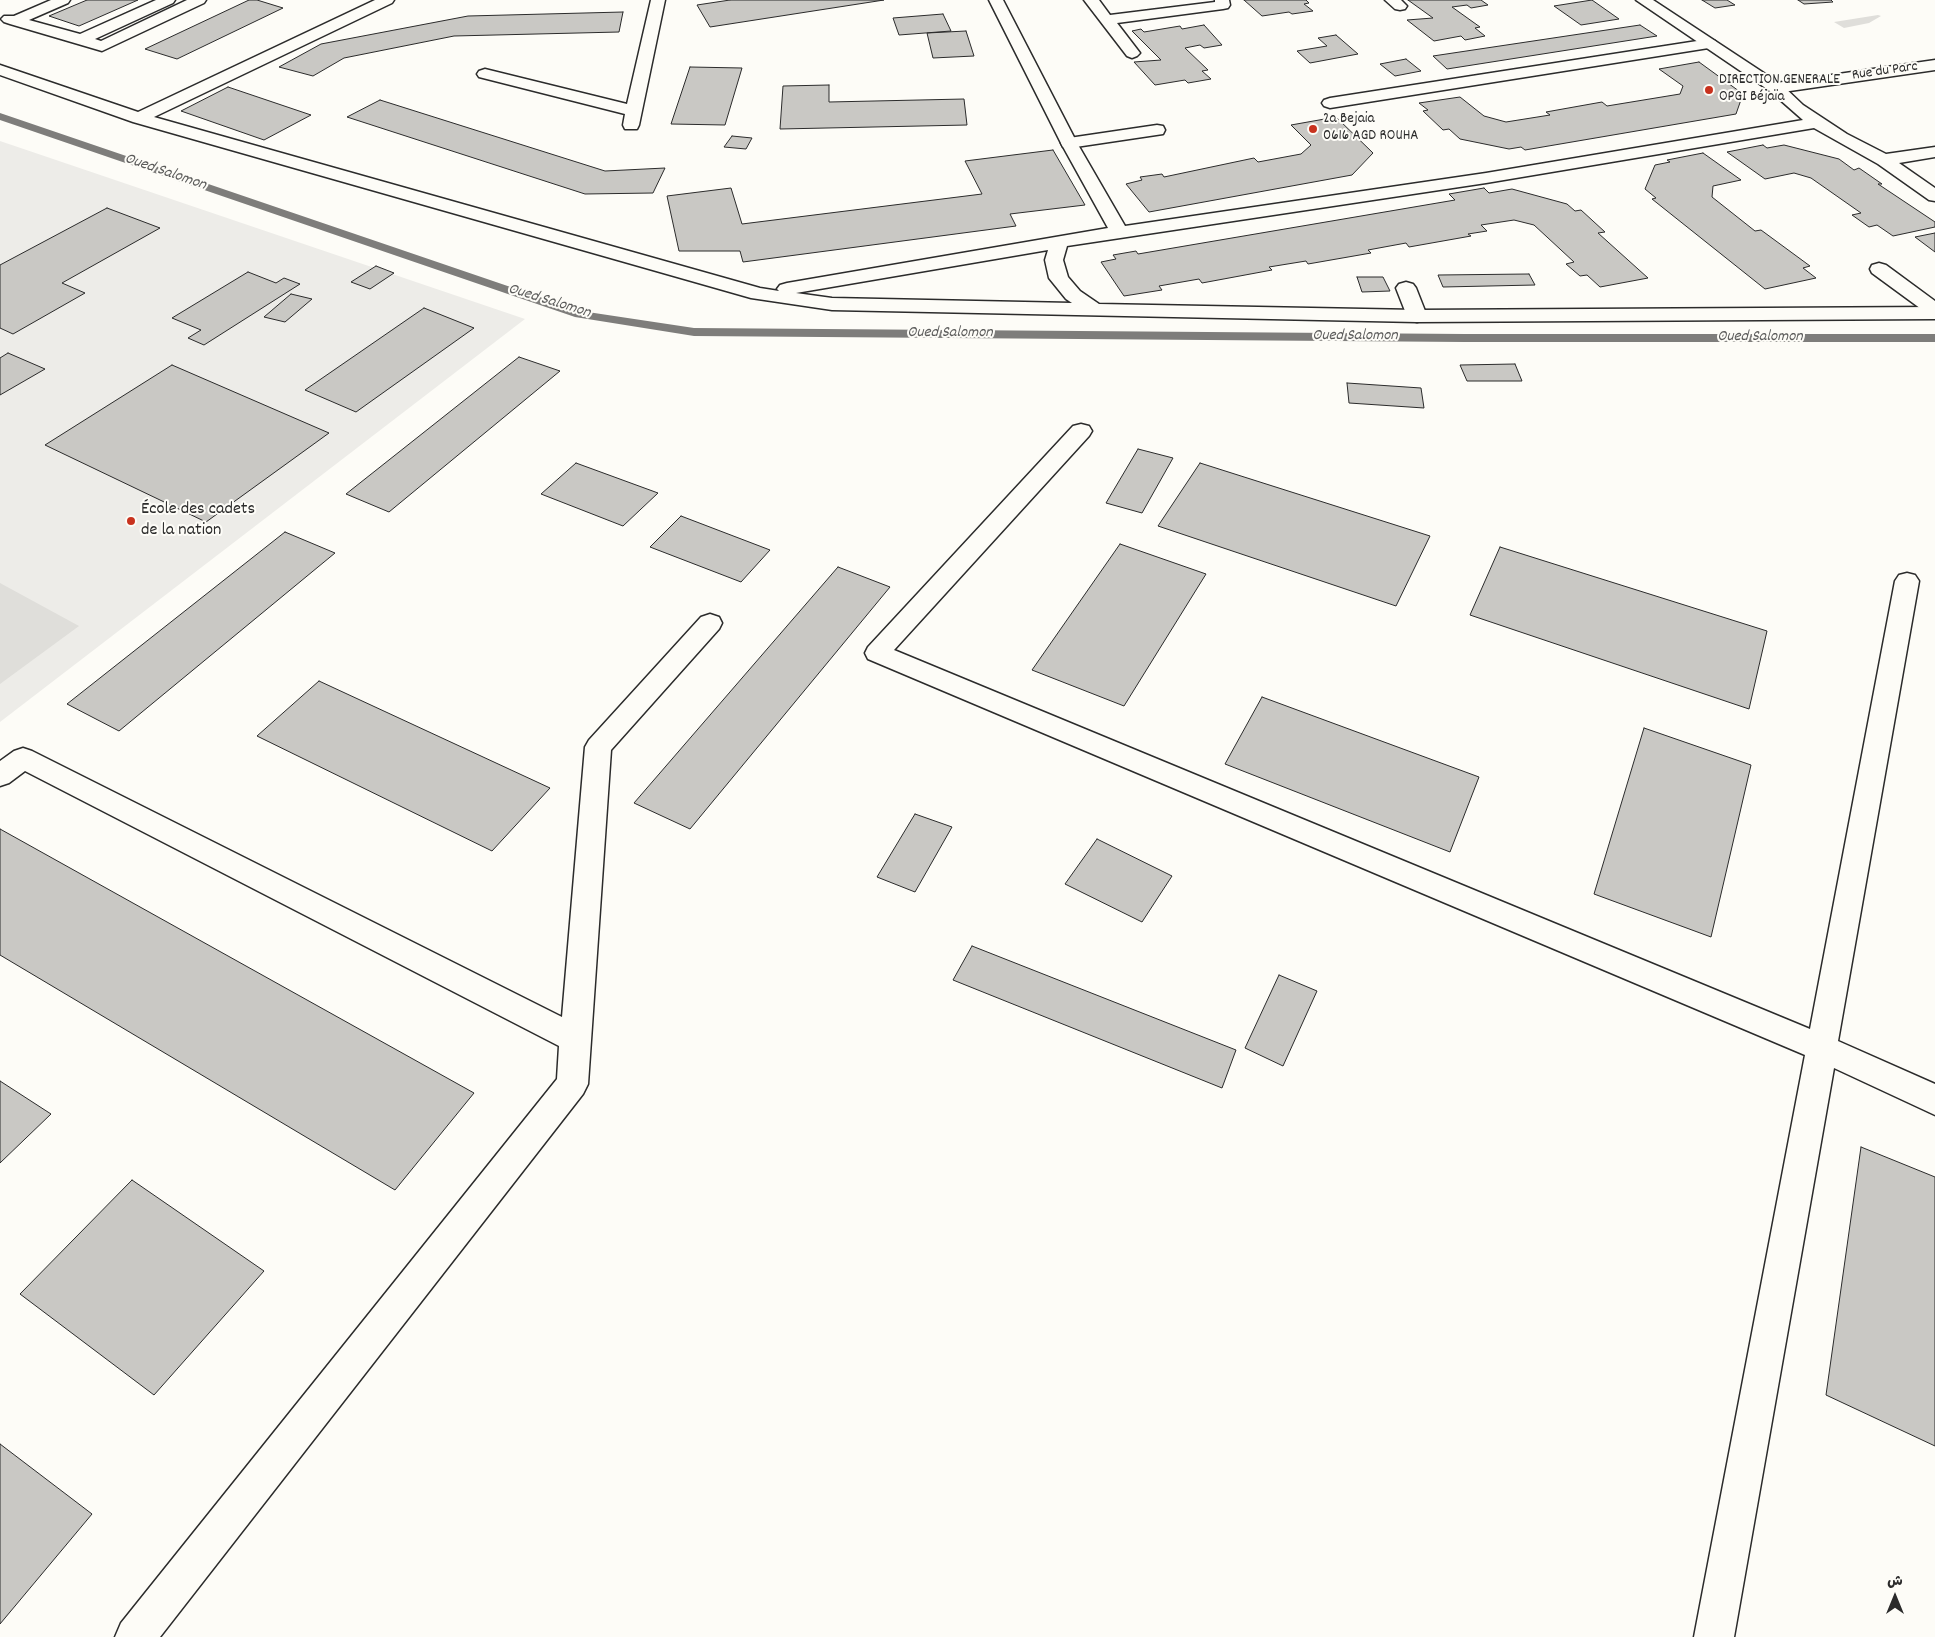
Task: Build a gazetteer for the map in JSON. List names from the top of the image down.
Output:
{
  "streets": {
    "street": ["Rue du Parc"]
  },
  "water": ["Oued Salomon"],
  "places": ["DIRECTION GENERALE OPGI Béjaïa", "2a Bejaia 0616 AGD ROUHA", "École des cadets de la nation"],
  "north": "top"
}
